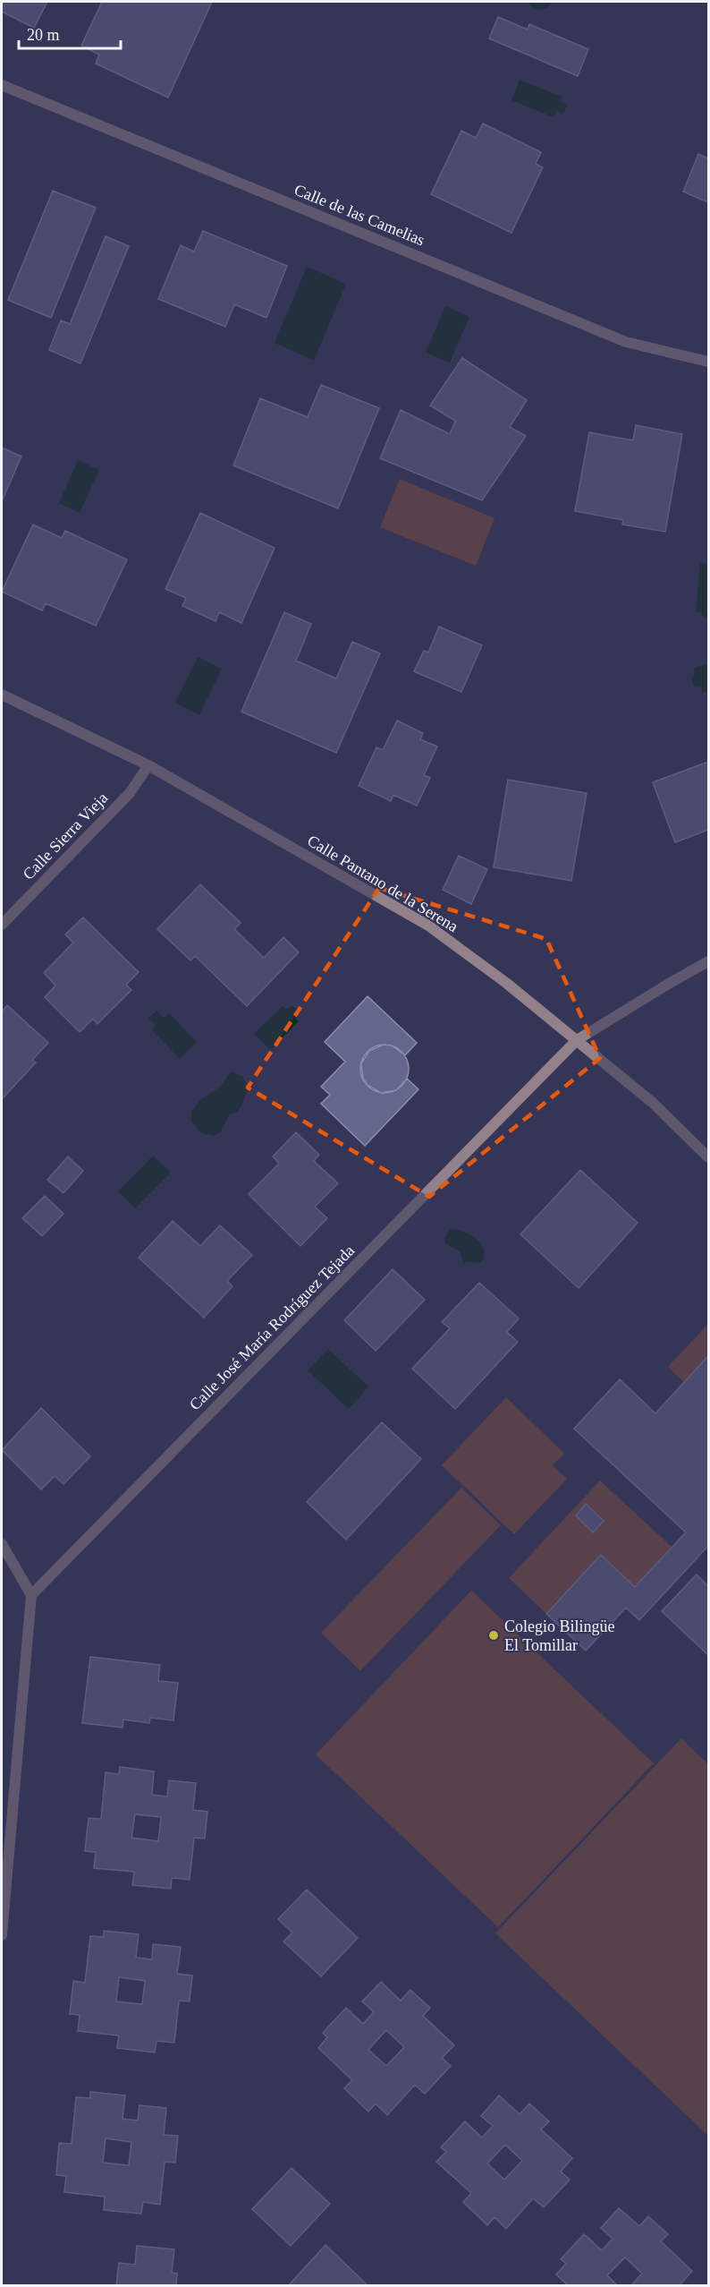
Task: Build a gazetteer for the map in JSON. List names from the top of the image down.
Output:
{
  "streets": {
    "street": [
      "Calle de las Camelias",
      "Calle Sierra Vieja",
      "Calle Pantano de la Serena",
      "Calle José María Rodríguez Tejada"
    ]
  },
  "crossings": [
    ["Calle Sierra Vieja", "Calle Pantano de la Serena"],
    ["Calle Pantano de la Serena", "Calle José María Rodríguez Tejada"]
  ],
  "places": ["Colegio Bilingüe El Tomillar"],
  "scale_bar": "20 m"
}
